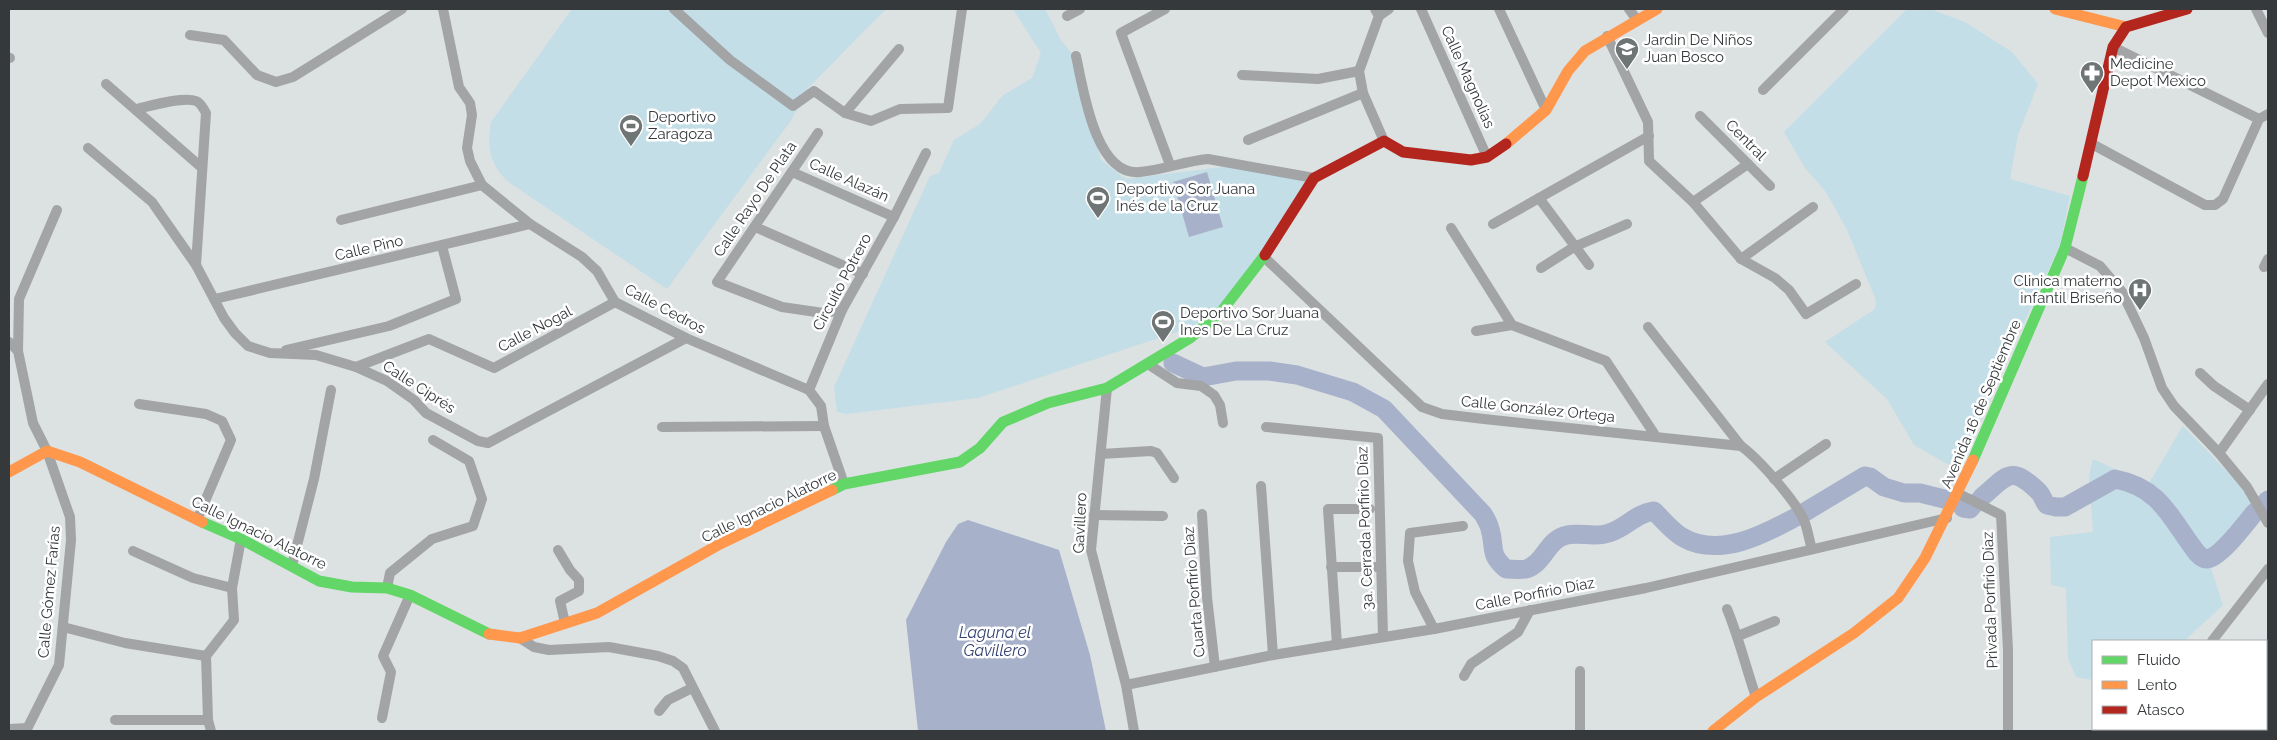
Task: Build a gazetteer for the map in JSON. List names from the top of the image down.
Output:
{
  "streets": {
    "street": [
      "Calle Magnolias",
      "Central",
      "Calle Alazán",
      "Calle Rayo De Plata",
      "Calle Pino",
      "Circuito Potrero",
      "Calle Cedros",
      "Calle Nogal",
      "Calle Ciprés",
      "Avenida 16 de Septiembre",
      "Calle González Ortega",
      "Calle Ignacio Alatorre",
      "Gavillero",
      "3a. Cerrada Porfirio Díaz",
      "Calle Gómez Farías",
      "Cuarta Porfirio Díaz",
      "Calle Porfirio Díaz",
      "Privada Porfirio Díaz"
    ]
  },
  "crossings": [
    ["Calle Alazán", "Calle Rayo De Plata"],
    ["Calle Alazán", "Circuito Potrero"],
    ["Calle Rayo De Plata", "Circuito Potrero"],
    ["Calle Pino", "Calle Cedros"],
    ["Calle Pino", "Calle Ciprés"],
    ["Circuito Potrero", "Calle Cedros"],
    ["Calle Cedros", "Calle Nogal"],
    ["Calle Cedros", "Calle Ciprés"],
    ["Calle Nogal", "Calle Ciprés"],
    ["Avenida 16 de Septiembre", "Calle Porfirio Díaz"],
    ["Avenida 16 de Septiembre", "Privada Porfirio Díaz"],
    ["Calle González Ortega", "Calle Ignacio Alatorre"],
    ["Calle Ignacio Alatorre", "Gavillero"],
    ["Calle Ignacio Alatorre", "Calle Gómez Farías"],
    ["Gavillero", "Calle Porfirio Díaz"],
    ["3a. Cerrada Porfirio Díaz", "Calle Porfirio Díaz"],
    ["Cuarta Porfirio Díaz", "Calle Porfirio Díaz"]
  ],
  "water": ["Laguna el Gavillero"],
  "places": {
    "school or university": ["Jardin De Niños Juan Bosco"],
    "pharmacy": ["Medicine Depot Mexico"],
    "sports": ["Deportivo Zaragoza", "Deportivo Sor Juana Inés de la Cruz", "Deportivo Sor Juana Ines De La Cruz"],
    "hospital": ["Clinica materno infantil Briseño"]
  },
  "legend": ["Fluido", "Lento", "Atasco"]
}
